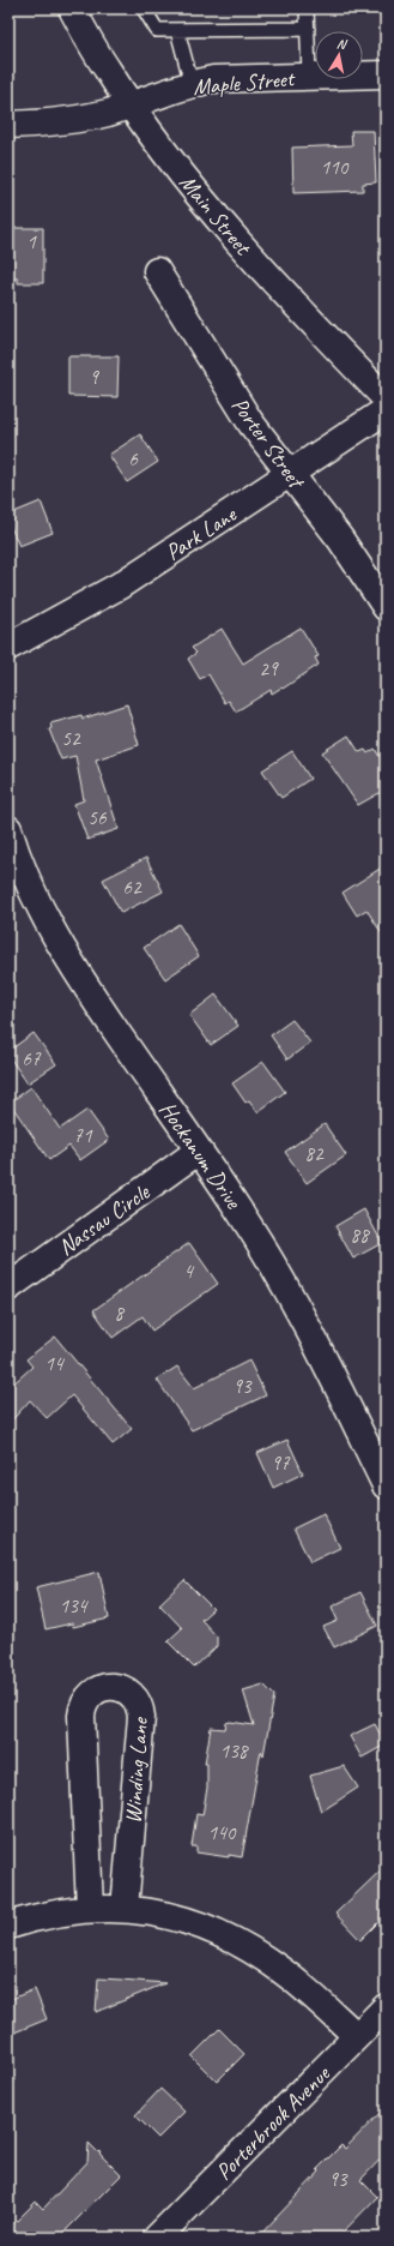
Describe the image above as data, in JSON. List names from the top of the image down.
{
  "streets": {
    "street": [
      "Maple Street",
      "Main Street",
      "Porter Street",
      "Park Lane",
      "Hockanum Drive",
      "Nassau Circle",
      "Winding Lane",
      "Porterbrook Avenue"
    ]
  },
  "crossings": [
    ["Maple Street", "Main Street"],
    ["Porter Street", "Park Lane"],
    ["Hockanum Drive", "Nassau Circle"]
  ],
  "house_numbers": [
    "110",
    "1",
    "9",
    "6",
    "29",
    "52",
    "56",
    "62",
    "67",
    "71",
    "82",
    "88",
    "4",
    "8",
    "14",
    "93",
    "97",
    "134",
    "138",
    "140",
    "93"
  ],
  "north": "top"
}
